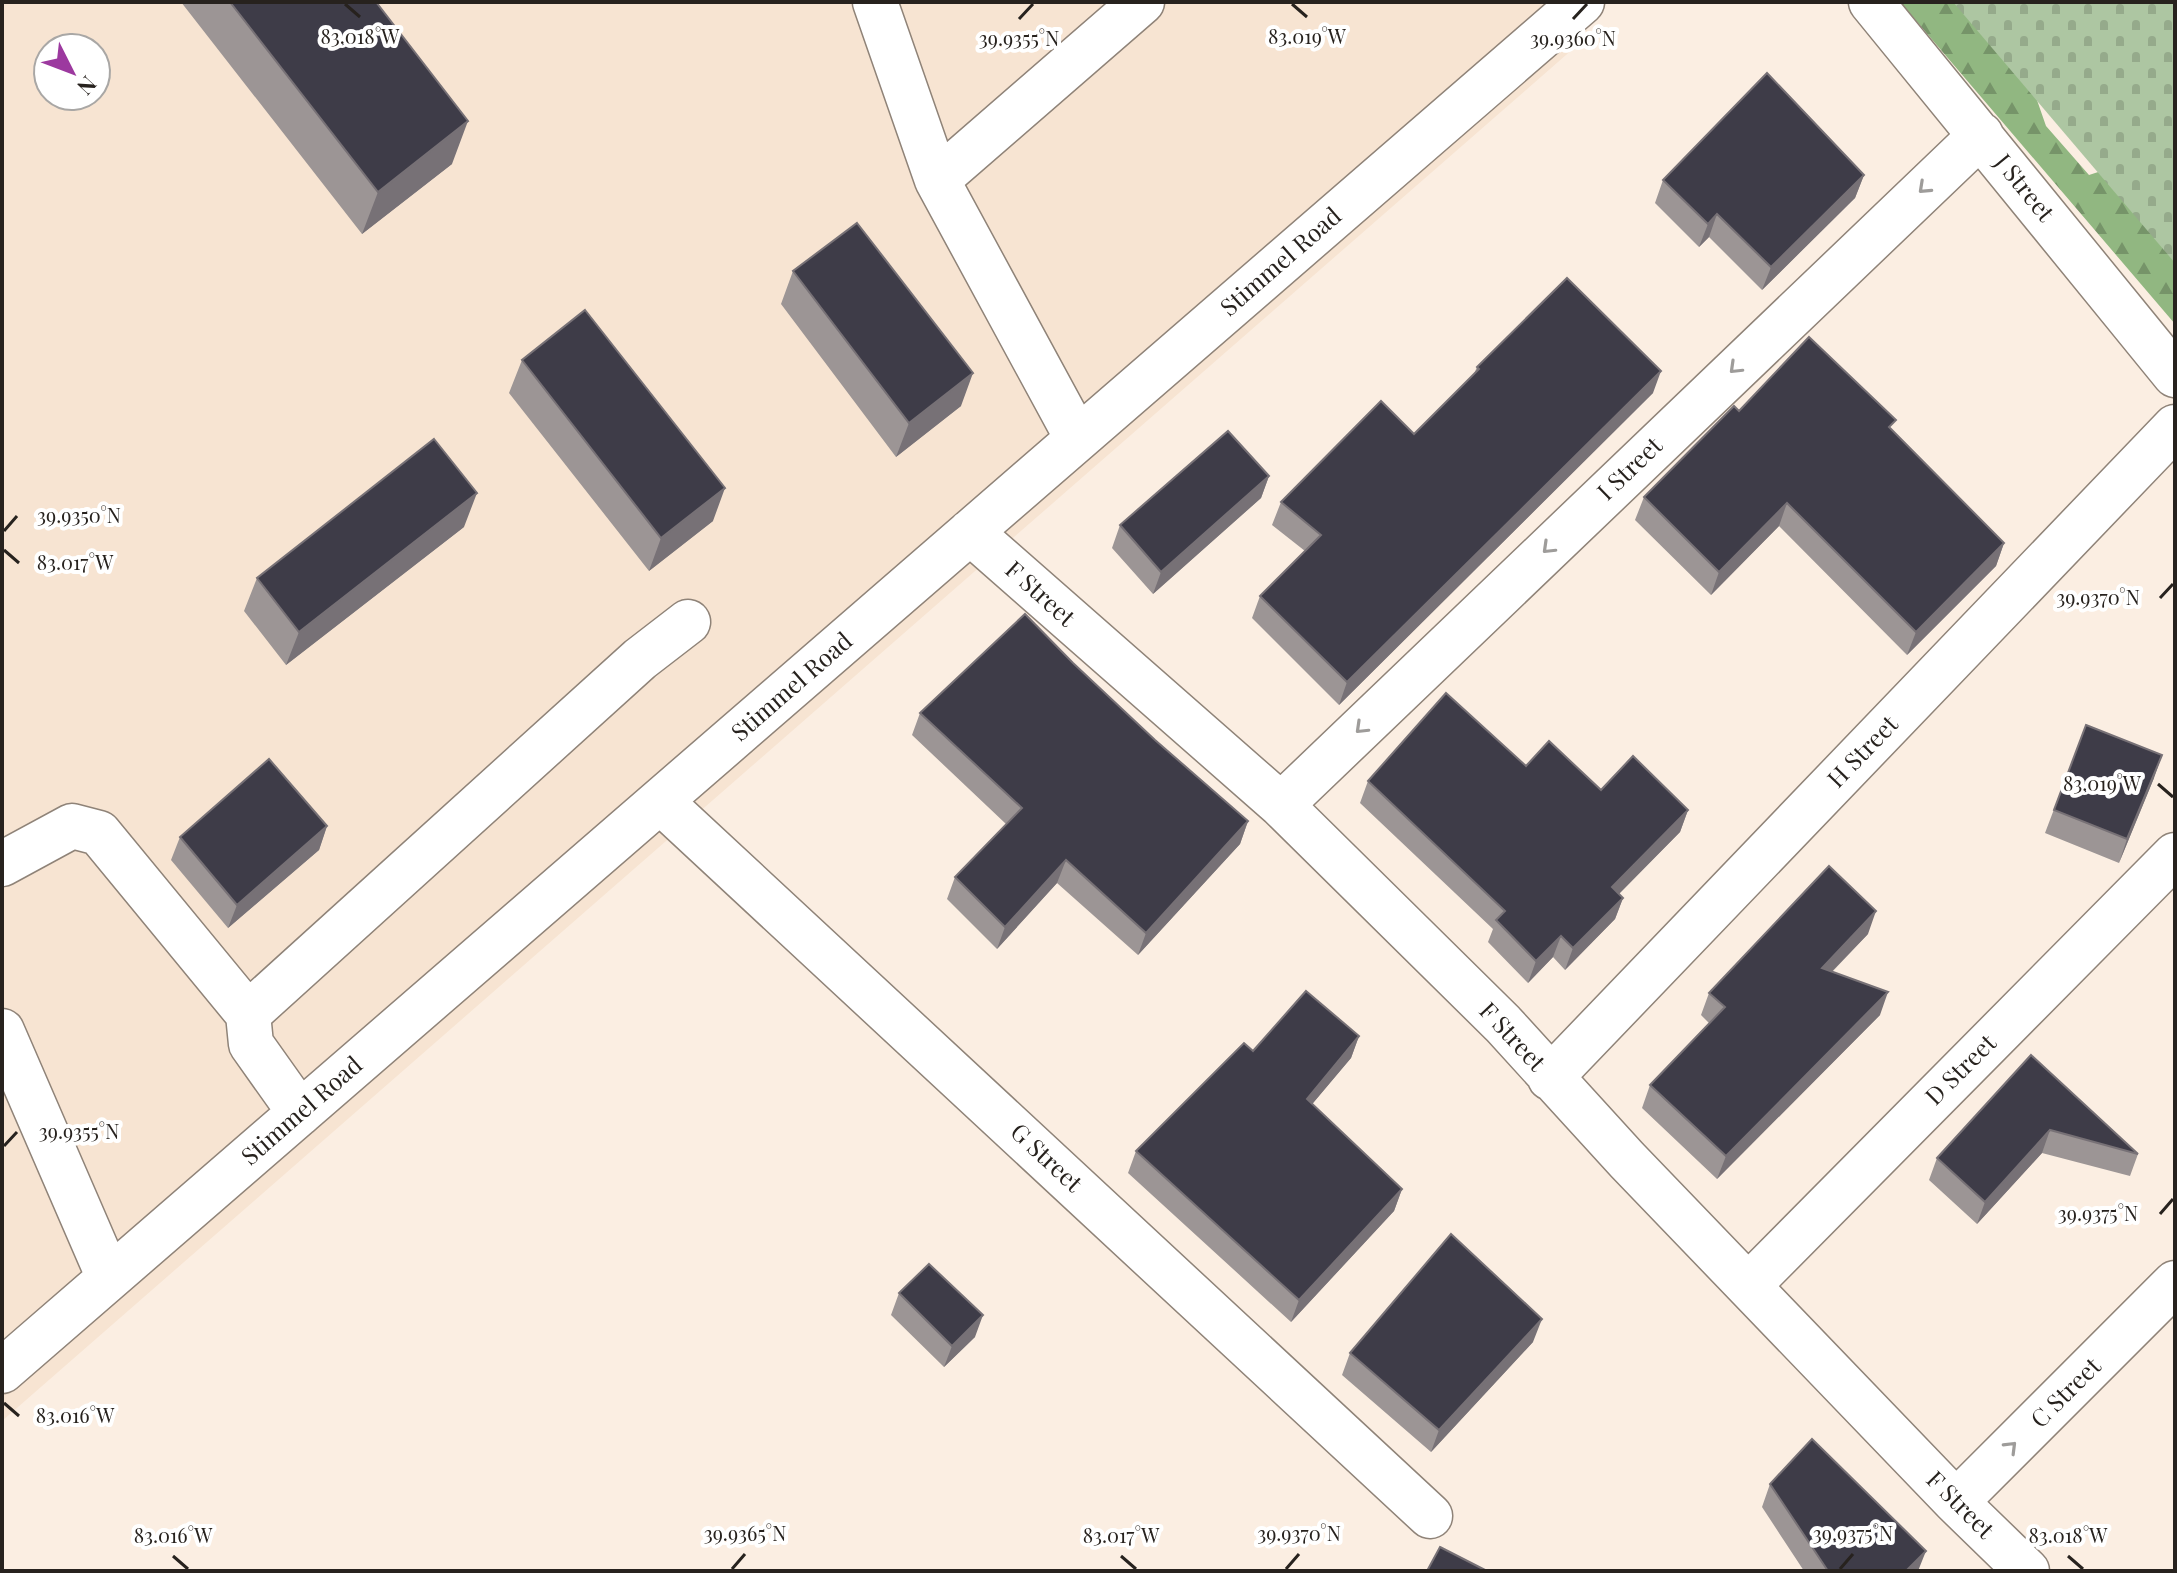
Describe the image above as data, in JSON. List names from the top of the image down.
{
  "streets": {
    "street": [
      "J Street",
      "Stimmel Road",
      "I Street",
      "F Street",
      "H Street",
      "D Street",
      "G Street",
      "C Street"
    ]
  },
  "crossings": [
    ["J Street", "I Street"],
    ["Stimmel Road", "F Street"],
    ["Stimmel Road", "G Street"],
    ["I Street", "F Street"],
    ["F Street", "H Street"],
    ["F Street", "D Street"],
    ["F Street", "C Street"]
  ],
  "one_way": ["I Street", "C Street"],
  "north": "bottom right",
  "coordinates": [
    "83.018°W",
    "83.019°W",
    "39.9355°N",
    "39.9360°N",
    "39.9350°N",
    "83.017°W",
    "39.9370°N",
    "39.9375°N",
    "83.016°W",
    "39.9365°N"
  ]
}
